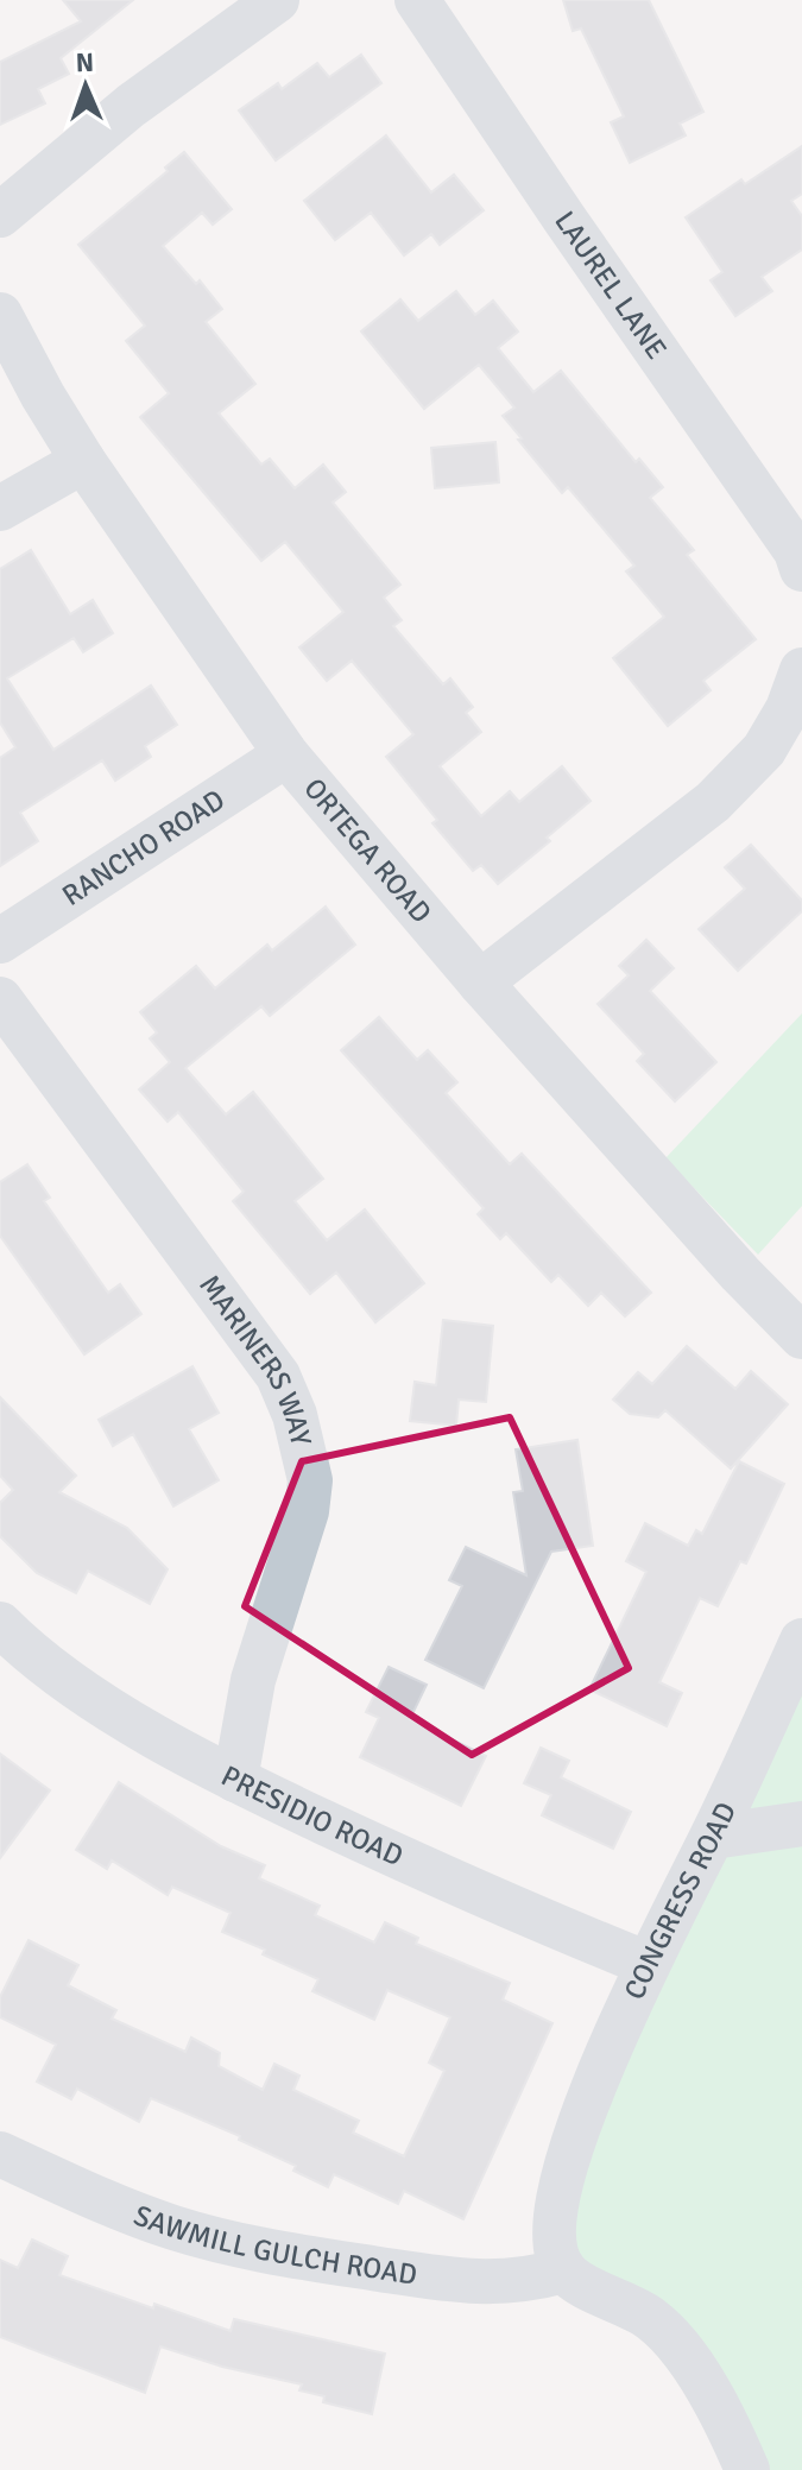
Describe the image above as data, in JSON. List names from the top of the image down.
{
  "streets": {
    "street": [
      "LAUREL LANE",
      "RANCHO ROAD",
      "ORTEGA ROAD",
      "MARINERS WAY",
      "PRESIDIO ROAD",
      "CONGRESS ROAD",
      "SAWMILL GULCH ROAD"
    ]
  },
  "crossings": [
    ["RANCHO ROAD", "ORTEGA ROAD"],
    ["MARINERS WAY", "PRESIDIO ROAD"],
    ["PRESIDIO ROAD", "CONGRESS ROAD"],
    ["CONGRESS ROAD", "SAWMILL GULCH ROAD"]
  ],
  "north": "top"
}
